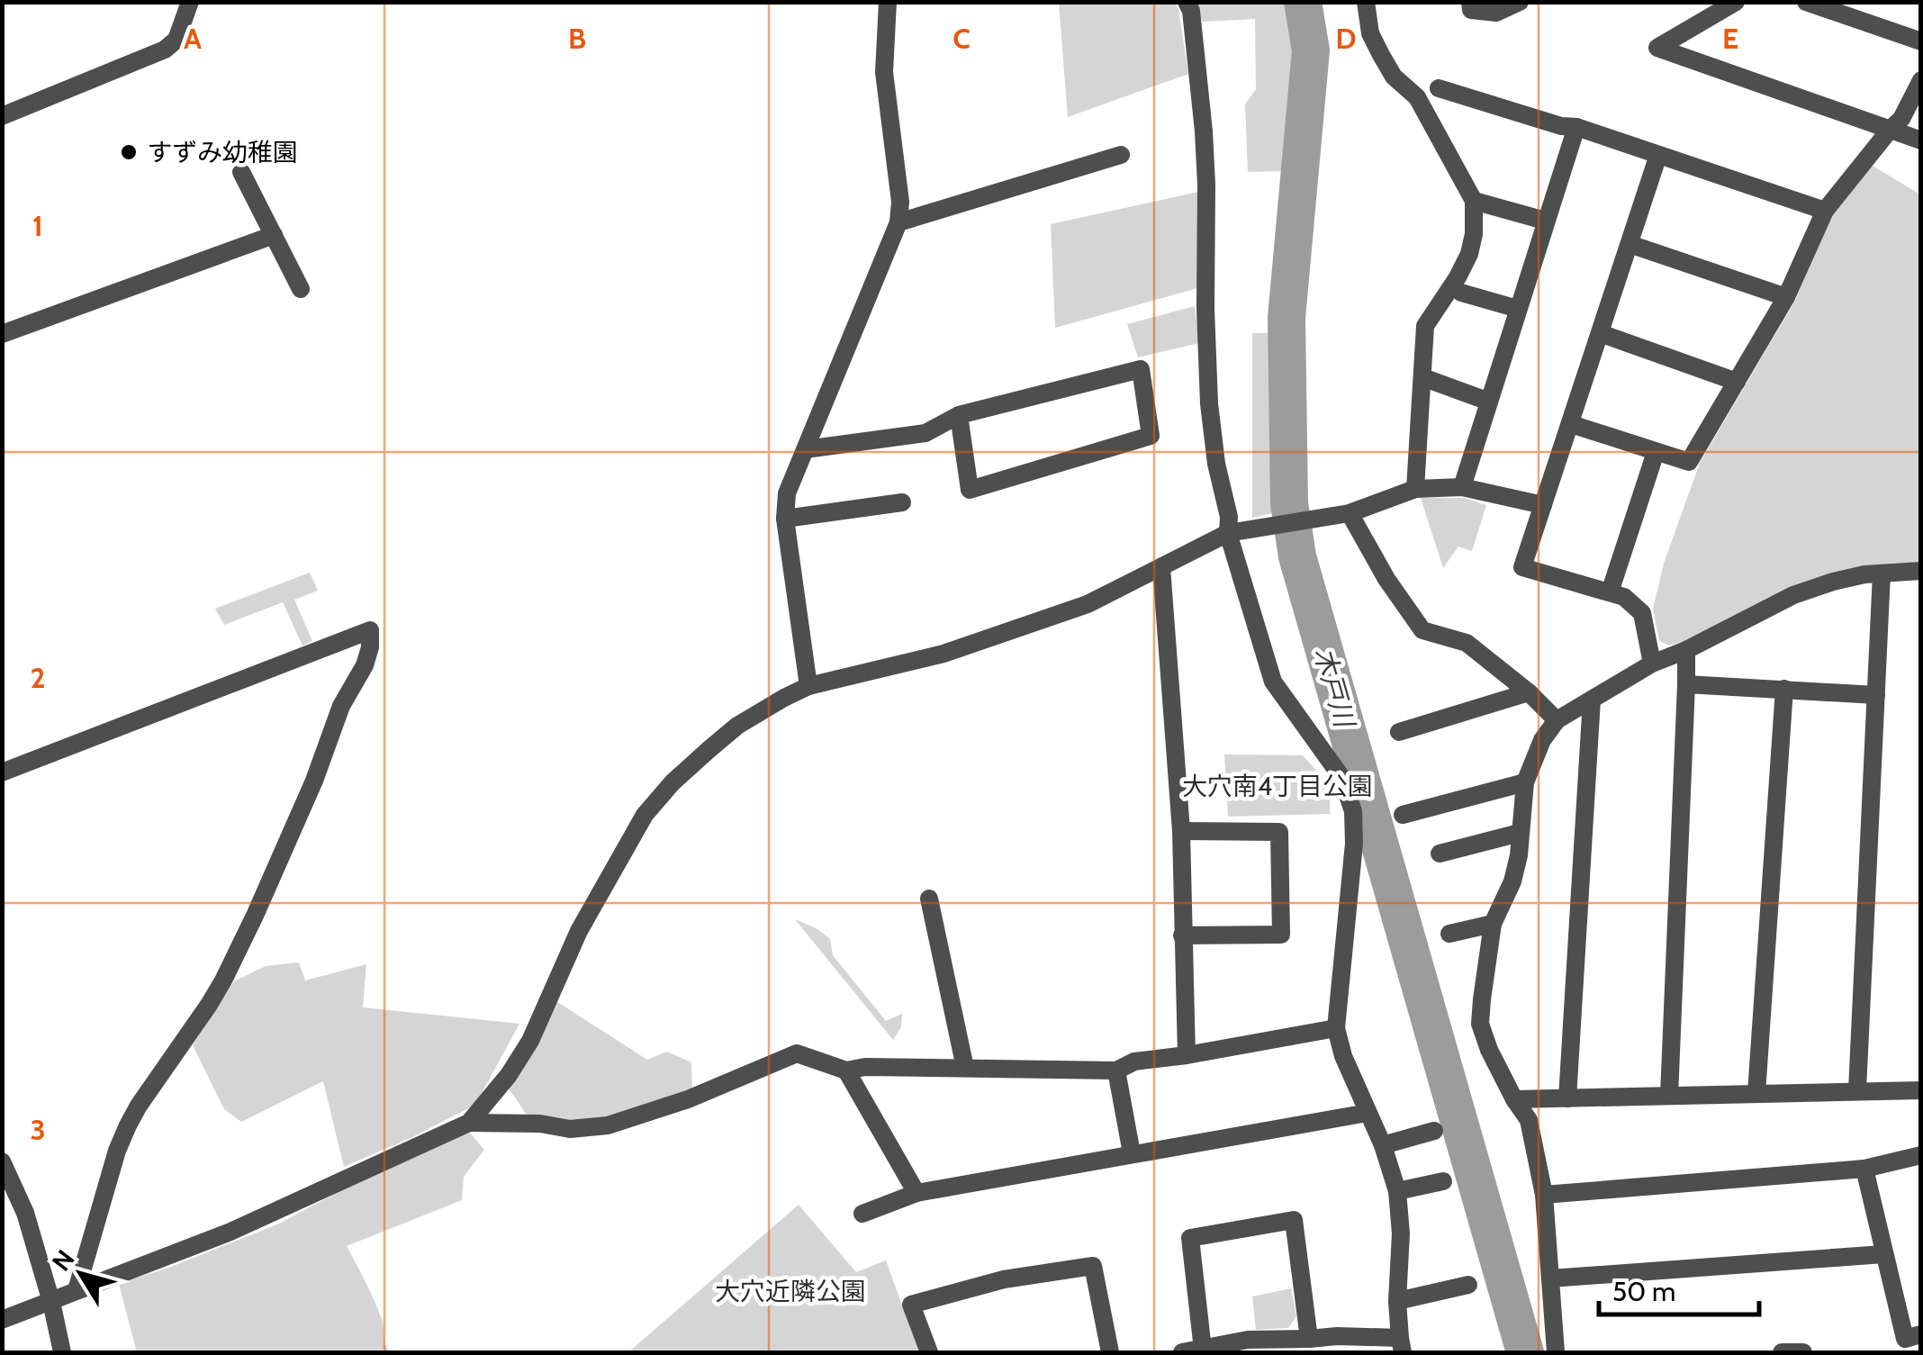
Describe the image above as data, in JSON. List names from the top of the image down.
{
  "water": ["木戸川"],
  "parks": ["大穴南4丁目公園", "大穴近隣公園"],
  "places": ["すずみ幼稚園"],
  "scale_bar": "50 m",
  "north": "top left",
  "grid": {
    "columns": [
      "A",
      "B",
      "C",
      "D",
      "E"
    ],
    "rows": ["1", "2", "3"]
  }
}
